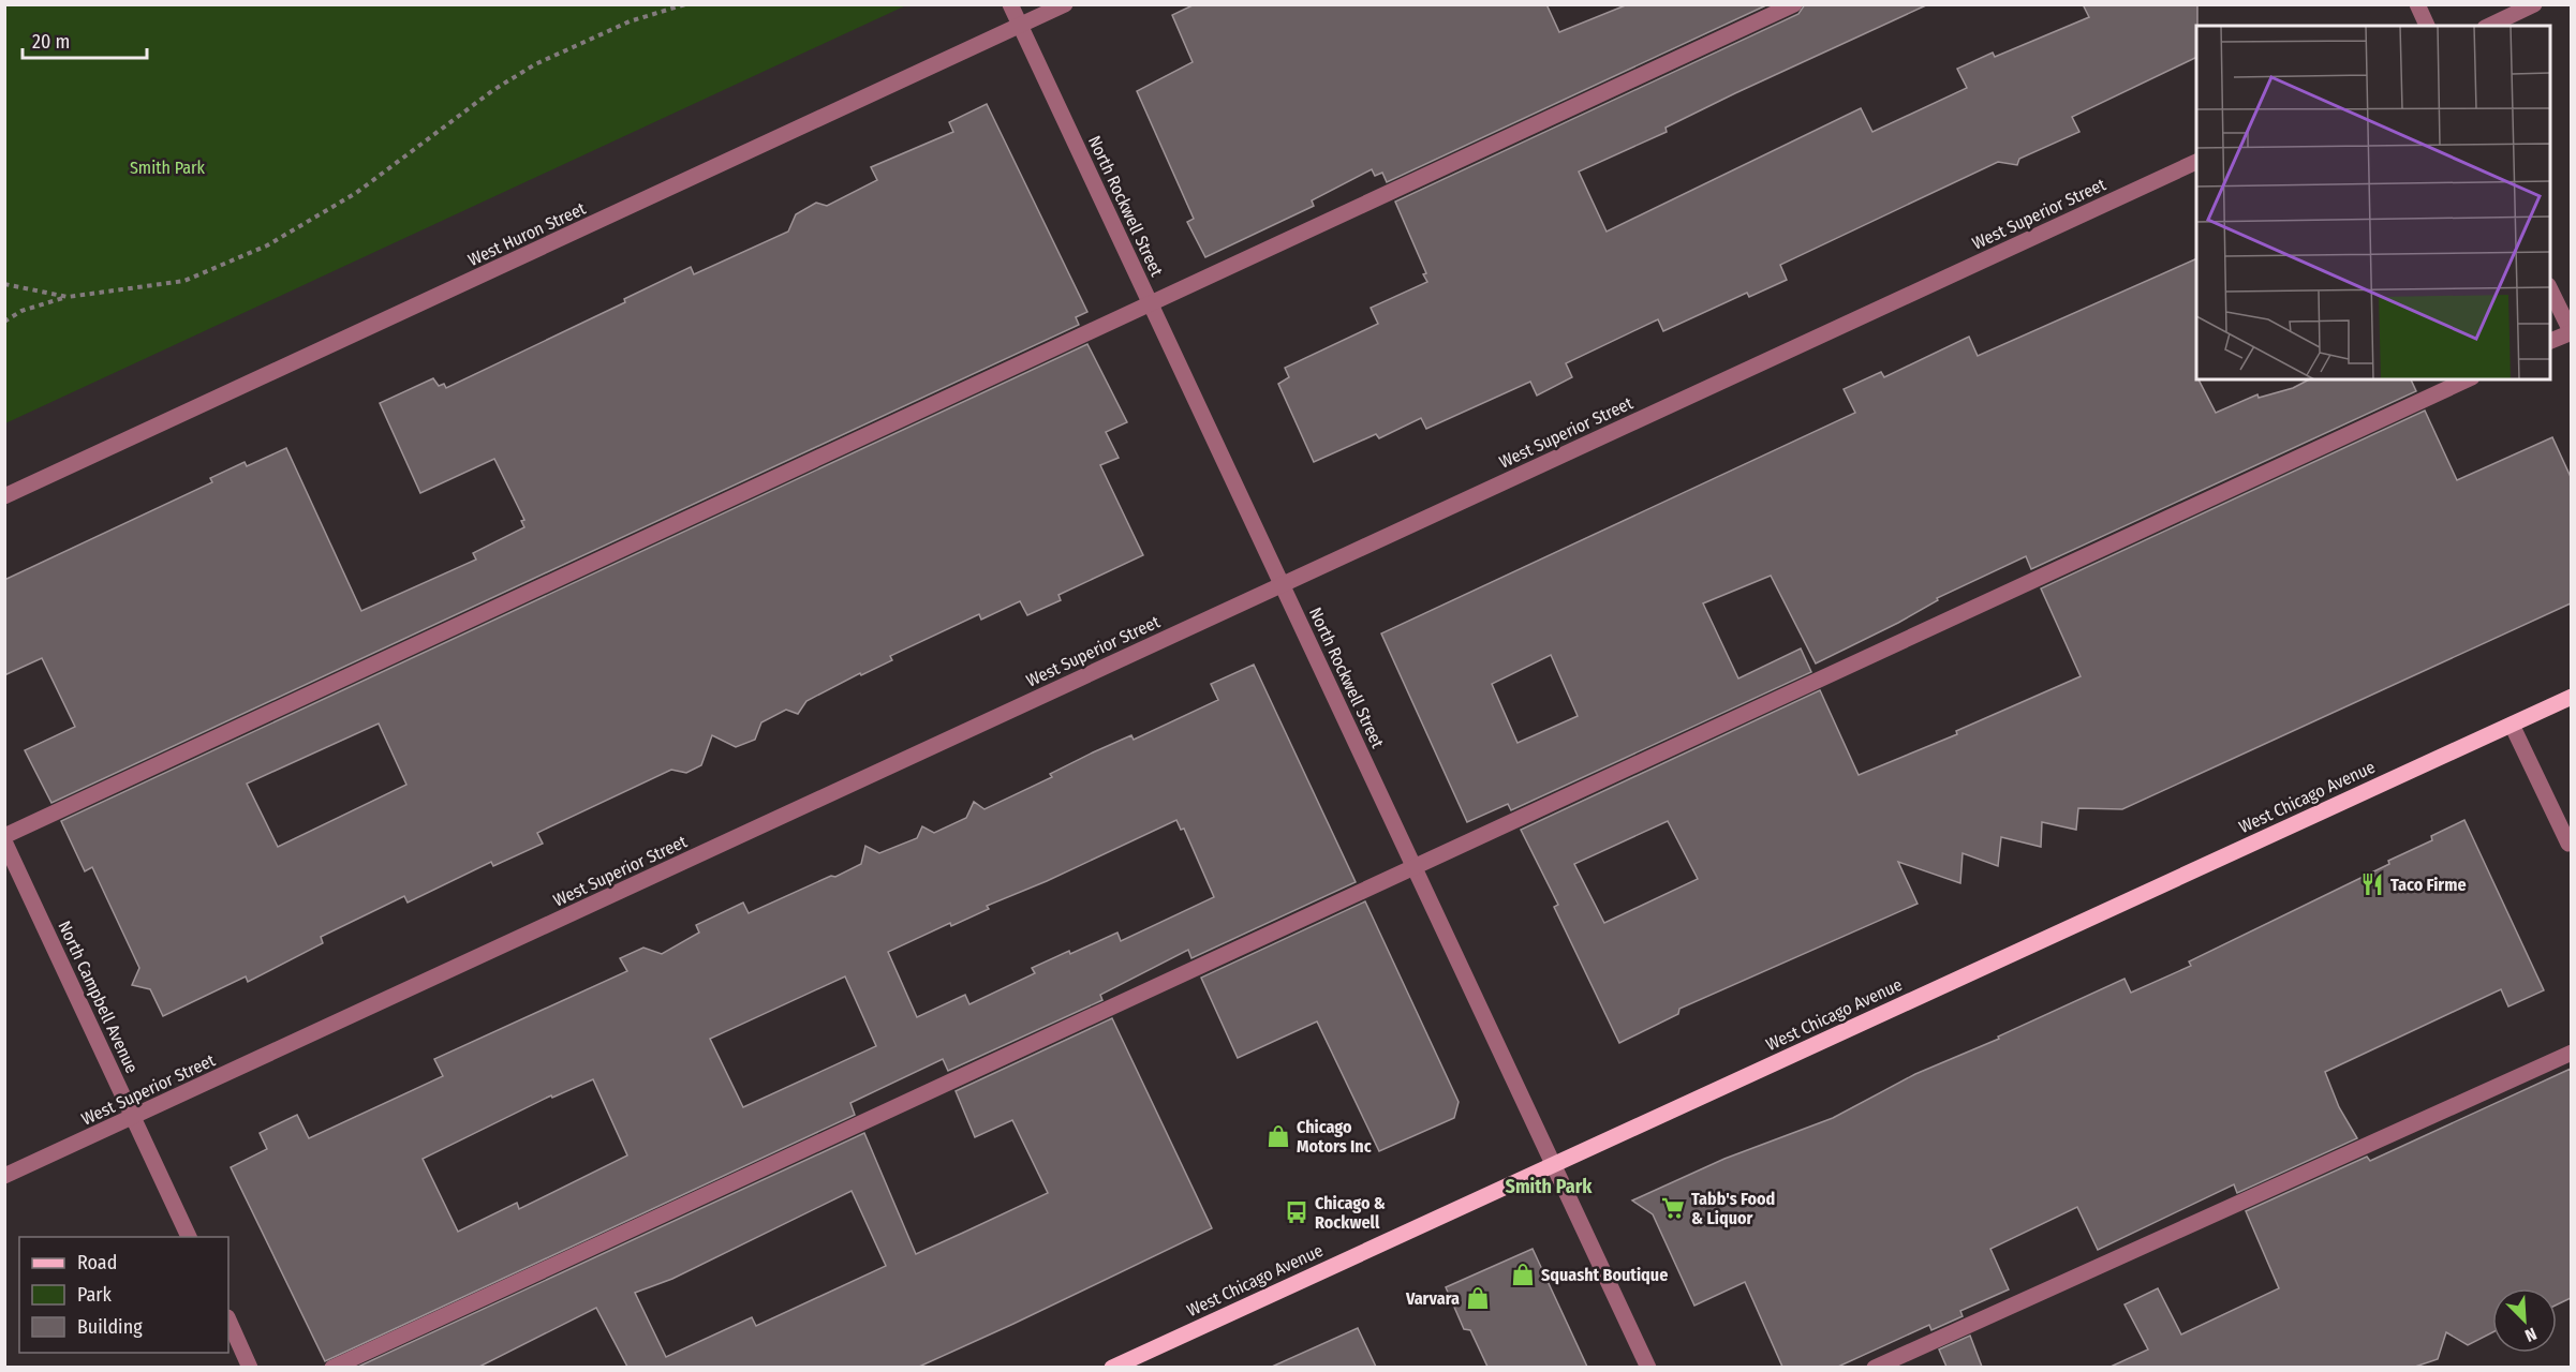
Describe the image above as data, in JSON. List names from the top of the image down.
{
  "streets": {
    "main road": ["West Chicago Avenue"],
    "street": [
      "North Rockwell Street",
      "West Superior Street",
      "West Huron Street",
      "North Campbell Avenue"
    ]
  },
  "crossings": [
    ["North Rockwell Street", "West Superior Street"],
    ["North Rockwell Street", "West Huron Street"],
    ["North Rockwell Street", "West Chicago Avenue"],
    ["West Superior Street", "North Campbell Avenue"]
  ],
  "districts": ["Smith Park"],
  "parks": ["Smith Park"],
  "places": {
    "restaurant": ["Taco Firme"],
    "shop": ["Chicago Motors Inc", "Squasht Boutique", "Varvara"],
    "supermarket": ["Tabb's Food & Liquor"],
    "bus stop": ["Chicago & Rockwell"]
  },
  "legend": ["Road", "Park", "Building"],
  "scale_bar": "20 m",
  "north": "bottom right"
}
